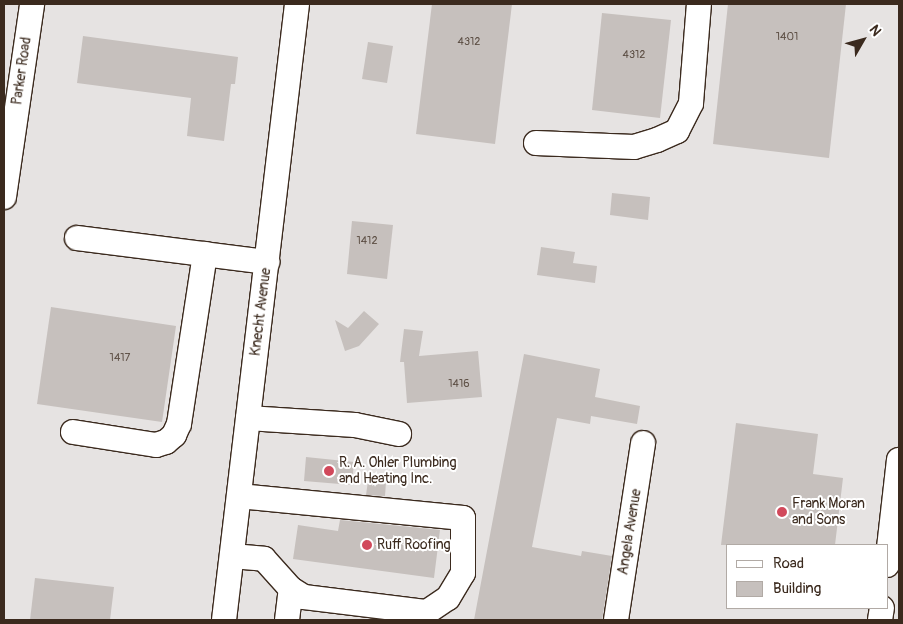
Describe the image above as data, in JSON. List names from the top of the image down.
{
  "streets": {
    "street": ["Parker Road", "Knecht Avenue", "Angela Avenue"]
  },
  "places": ["R. A. Ohler Plumbing and Heating Inc.", "Frank Moran and Sons", "Ruff Roofing"],
  "house_numbers": [
    "1401",
    "4312",
    "4312",
    "1412",
    "1417",
    "1416"
  ],
  "legend": ["Road", "Building"],
  "north": "top right"
}
